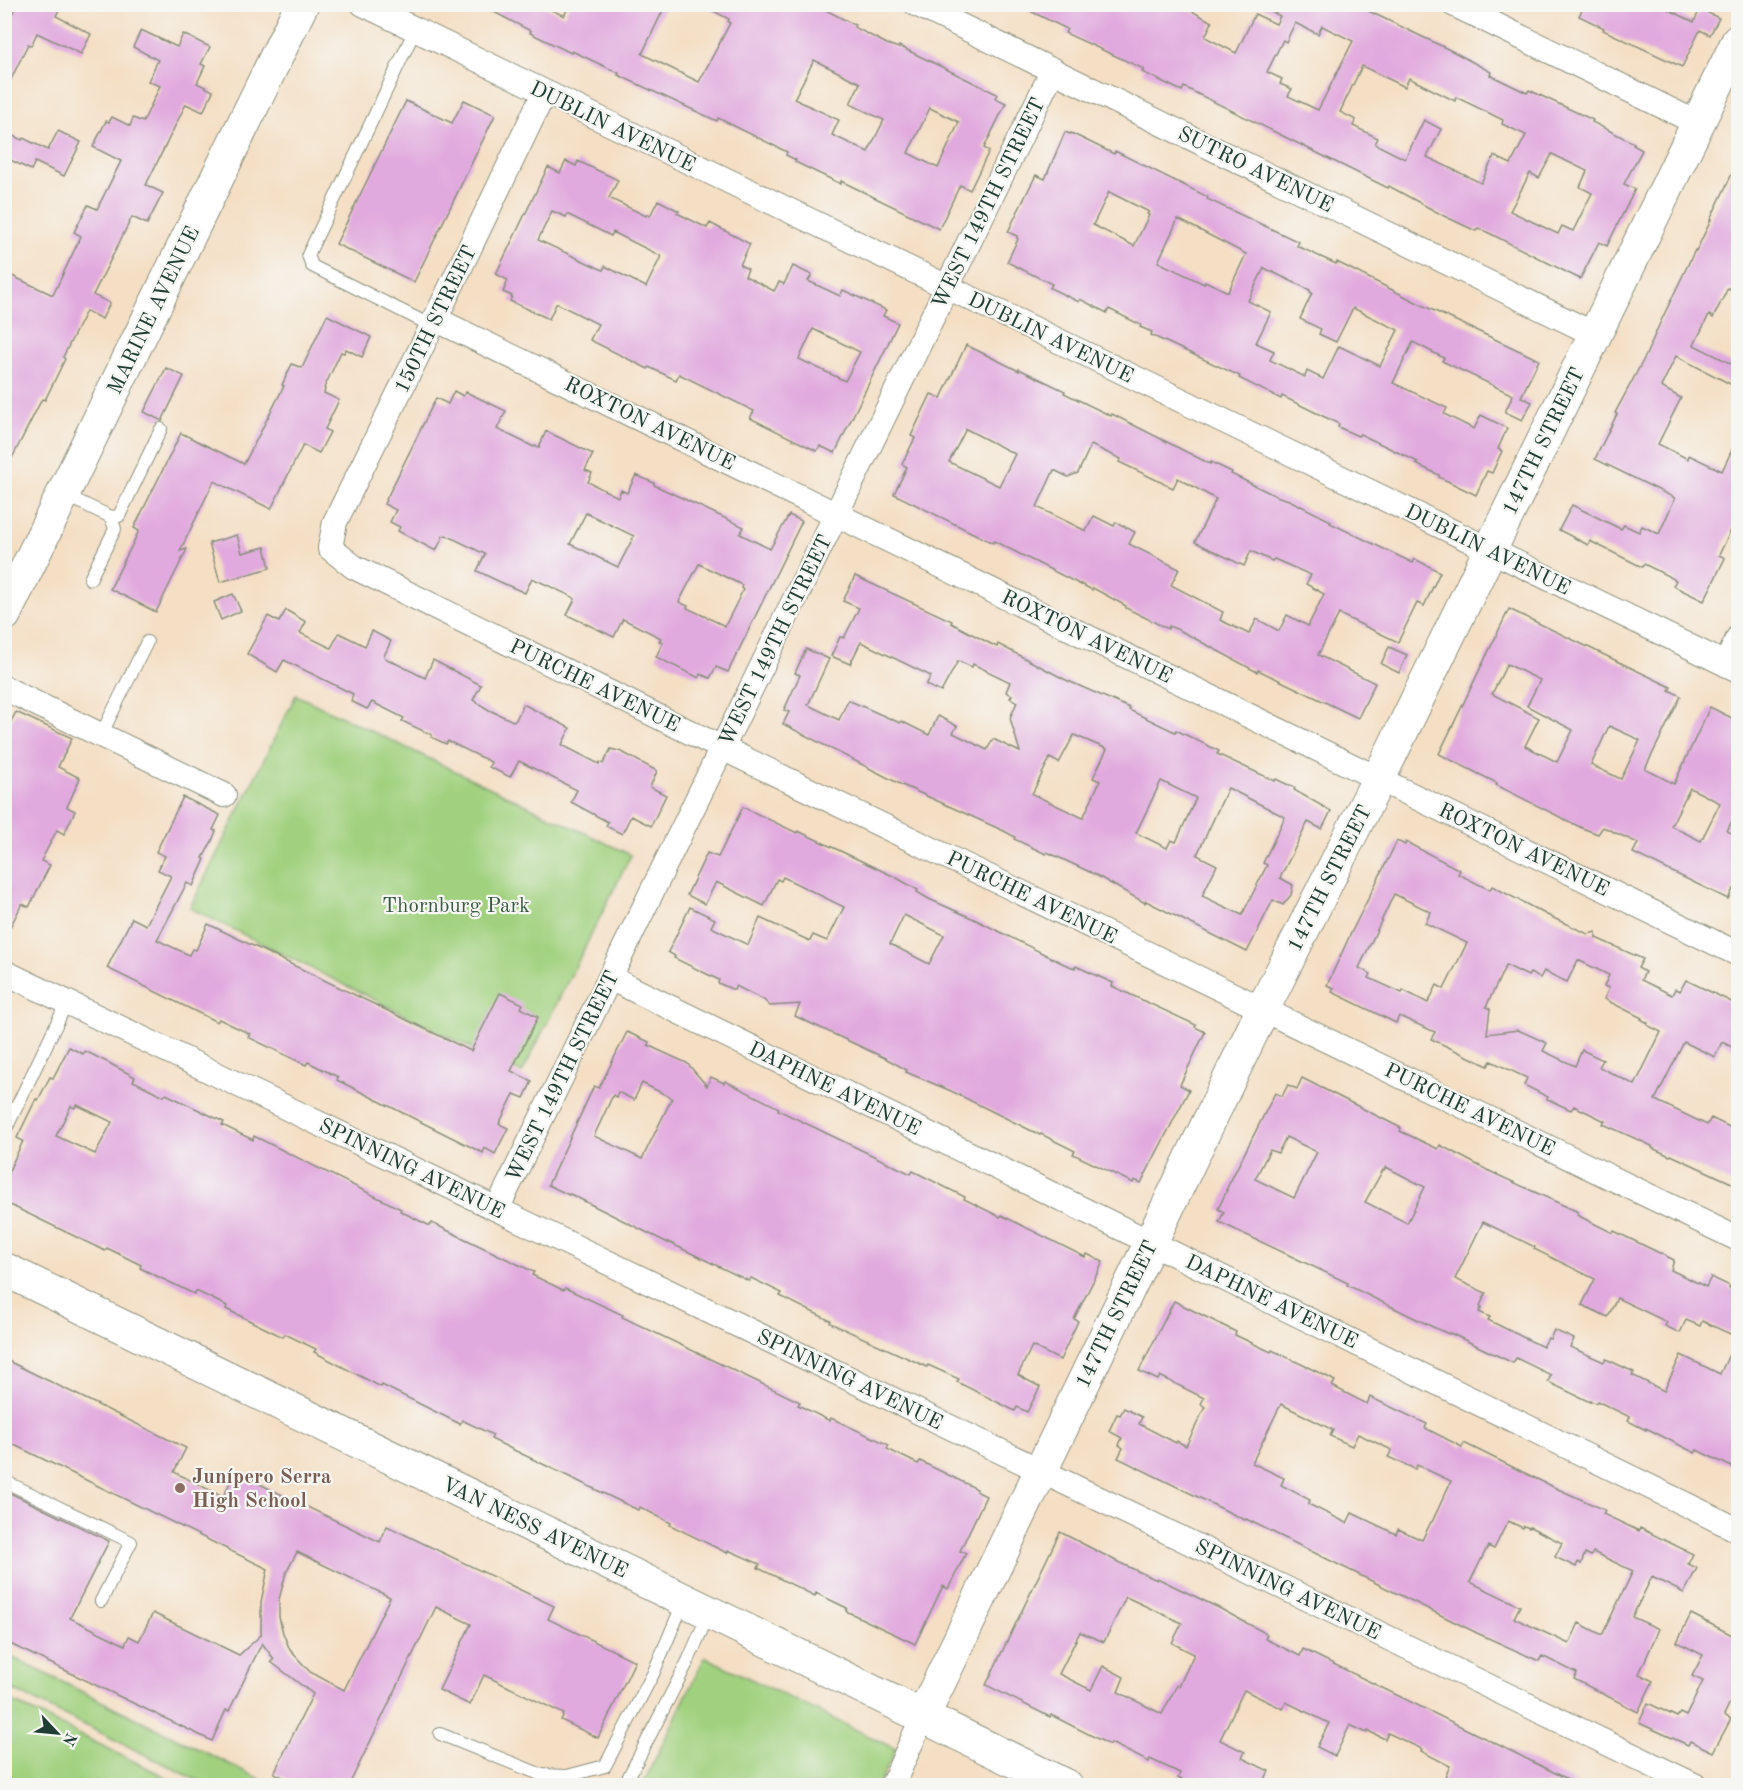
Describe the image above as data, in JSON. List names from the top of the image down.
{
  "streets": {
    "street": [
      "DUBLIN AVENUE",
      "SUTRO AVENUE",
      "WEST 149TH STREET",
      "MARINE AVENUE",
      "150TH STREET",
      "ROXTON AVENUE",
      "147TH STREET",
      "PURCHE AVENUE",
      "DAPHNE AVENUE",
      "SPINNING AVENUE",
      "VAN NESS AVENUE"
    ]
  },
  "crossings": [
    ["DUBLIN AVENUE", "WEST 149TH STREET"],
    ["DUBLIN AVENUE", "150TH STREET"],
    ["DUBLIN AVENUE", "147TH STREET"],
    ["SUTRO AVENUE", "WEST 149TH STREET"],
    ["SUTRO AVENUE", "147TH STREET"],
    ["WEST 149TH STREET", "ROXTON AVENUE"],
    ["WEST 149TH STREET", "PURCHE AVENUE"],
    ["WEST 149TH STREET", "DAPHNE AVENUE"],
    ["WEST 149TH STREET", "SPINNING AVENUE"],
    ["150TH STREET", "ROXTON AVENUE"],
    ["150TH STREET", "PURCHE AVENUE"],
    ["ROXTON AVENUE", "147TH STREET"],
    ["147TH STREET", "PURCHE AVENUE"],
    ["147TH STREET", "DAPHNE AVENUE"],
    ["147TH STREET", "SPINNING AVENUE"],
    ["147TH STREET", "VAN NESS AVENUE"]
  ],
  "parks": ["Thornburg Park"],
  "places": ["Junípero Serra High School"],
  "north": "bottom right"
}
